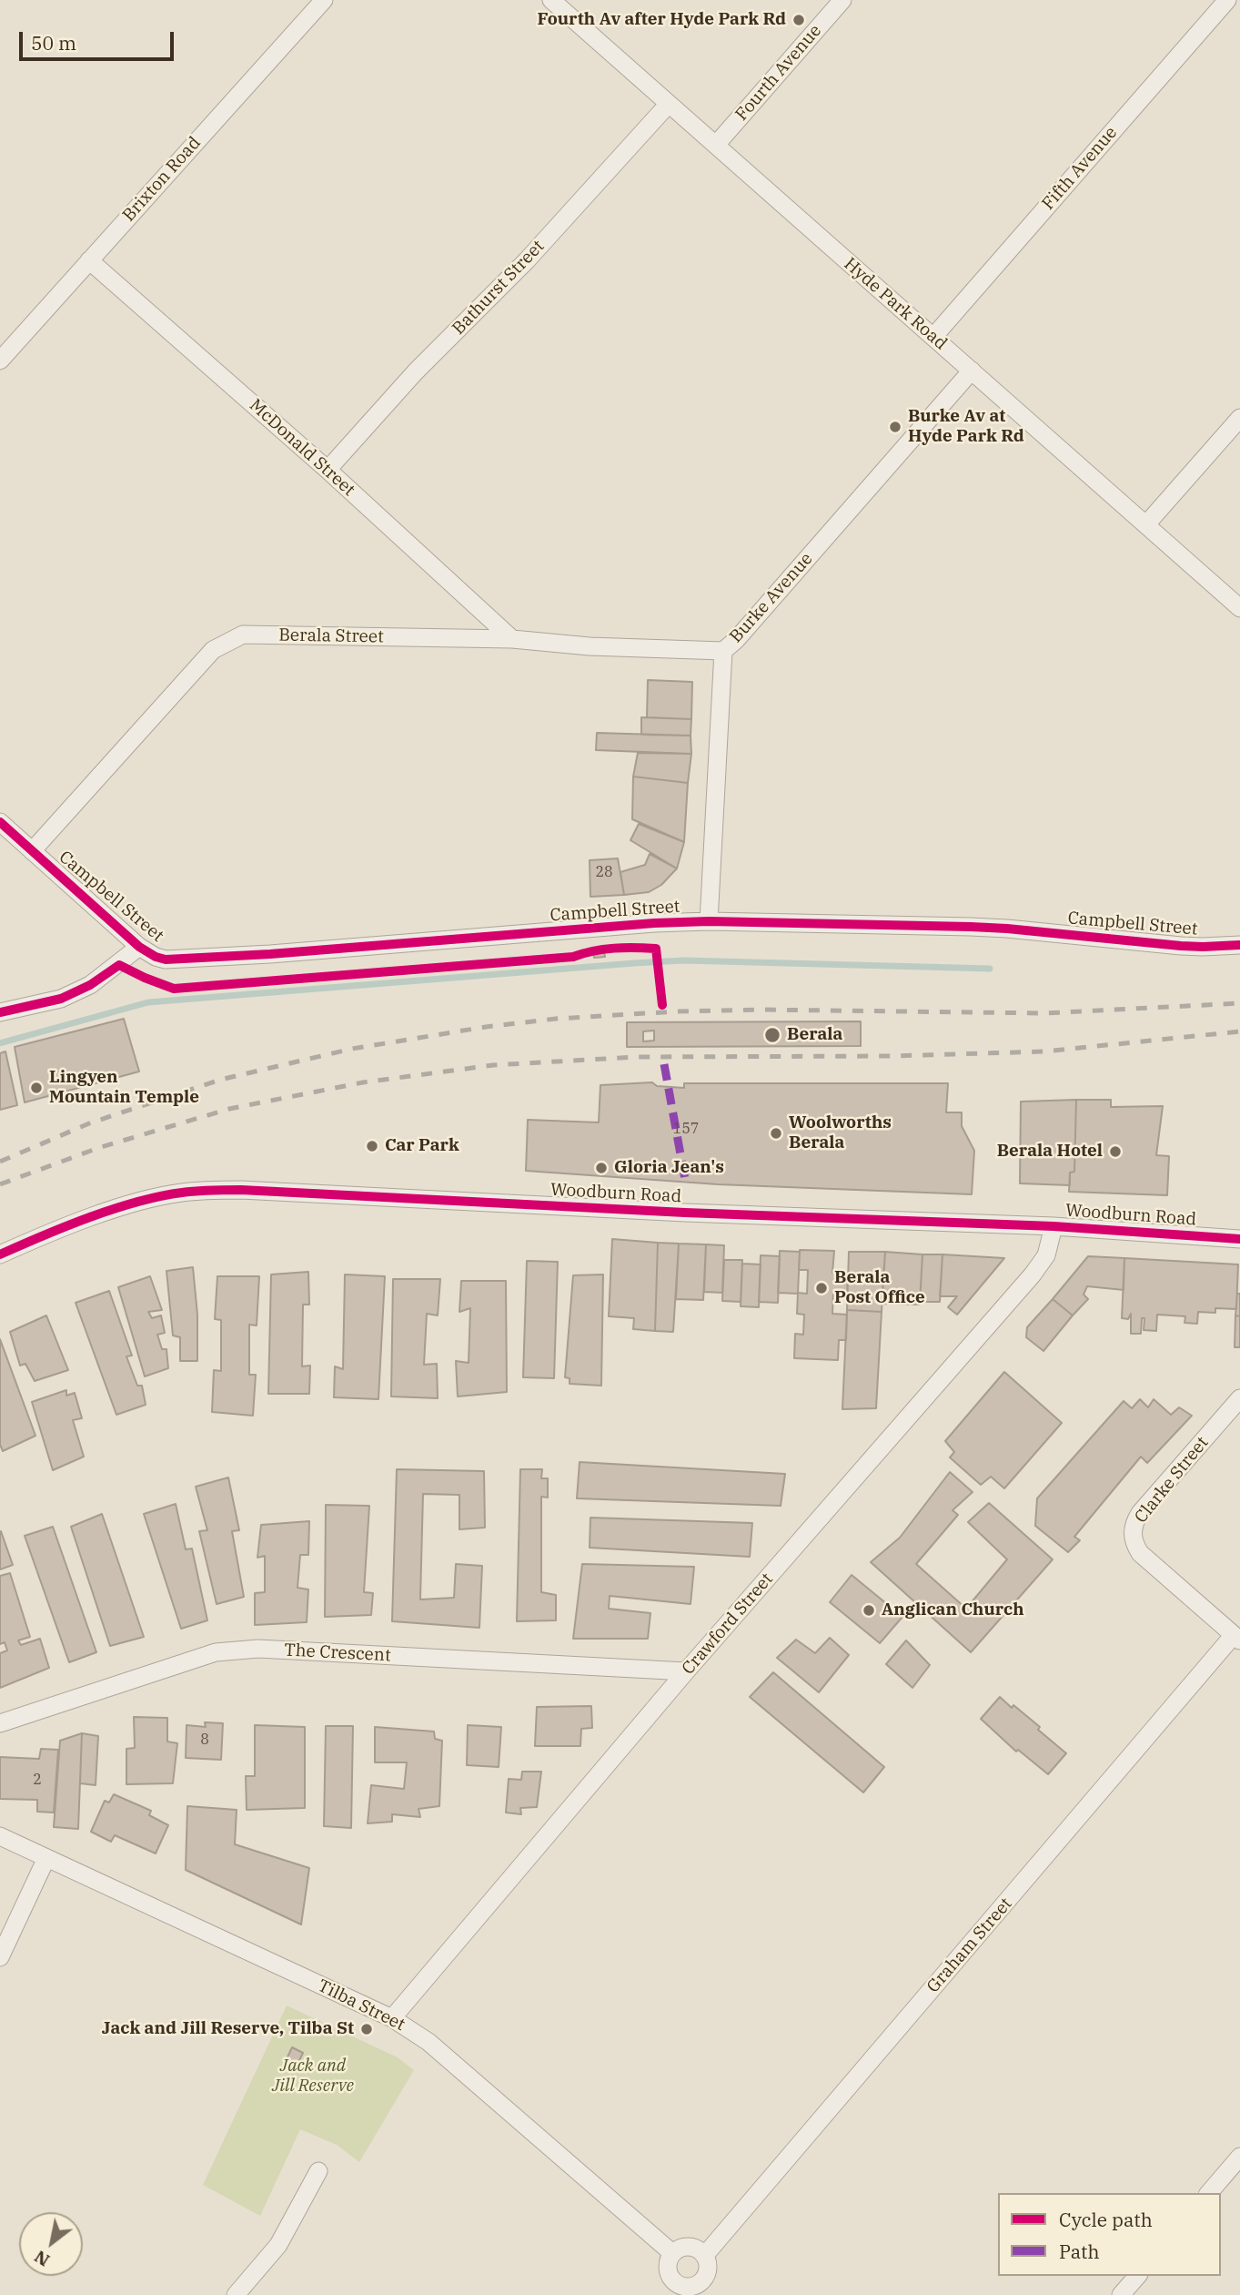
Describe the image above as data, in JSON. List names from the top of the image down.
{
  "streets": {
    "street": [
      "Fourth Avenue",
      "Fifth Avenue",
      "Brixton Road",
      "Bathurst Street",
      "Hyde Park Road",
      "McDonald Street",
      "Burke Avenue",
      "Berala Street",
      "Campbell Street",
      "Woodburn Road",
      "Clarke Street",
      "Crawford Street",
      "The Crescent",
      "Graham Street",
      "Tilba Street"
    ]
  },
  "crossings": [
    ["Fourth Avenue", "Hyde Park Road"],
    ["Fifth Avenue", "Hyde Park Road"],
    ["Brixton Road", "McDonald Street"],
    ["Bathurst Street", "Hyde Park Road"],
    ["Bathurst Street", "McDonald Street"],
    ["Hyde Park Road", "Burke Avenue"],
    ["McDonald Street", "Berala Street"],
    ["Burke Avenue", "Berala Street"],
    ["Burke Avenue", "Campbell Street"],
    ["Berala Street", "Campbell Street"],
    ["Woodburn Road", "Crawford Street"],
    ["Clarke Street", "Graham Street"],
    ["Crawford Street", "The Crescent"],
    ["Crawford Street", "Tilba Street"],
    ["Graham Street", "Tilba Street"]
  ],
  "parks": ["Jack and Jill Reserve"],
  "places": [
    "Fourth Av after Hyde Park Rd",
    "Burke Av at Hyde Park Rd",
    "Berala",
    "Lingyen Mountain Temple",
    "Woolworths Berala",
    "Car Park",
    "Berala Hotel",
    "Gloria Jean's",
    "Berala Post Office",
    "Anglican Church",
    "Jack and Jill Reserve, Tilba St"
  ],
  "house_numbers": [
    "28",
    "157",
    "8",
    "2"
  ],
  "legend": ["Cycle path", "Path"],
  "scale_bar": "50 m",
  "north": "bottom left"
}
